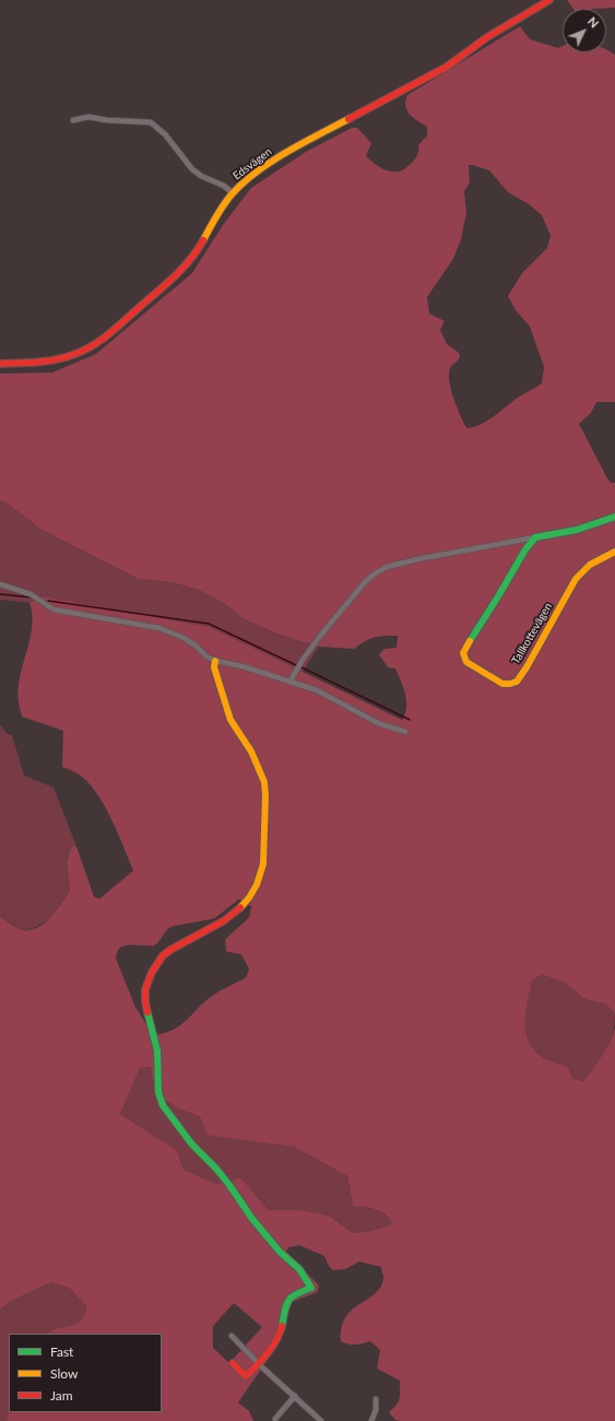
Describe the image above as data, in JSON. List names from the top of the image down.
{
  "streets": {
    "street": ["Edsvägen", "Tallkottevägen"]
  },
  "legend": ["Fast", "Slow", "Jam"],
  "north": "top right"
}
